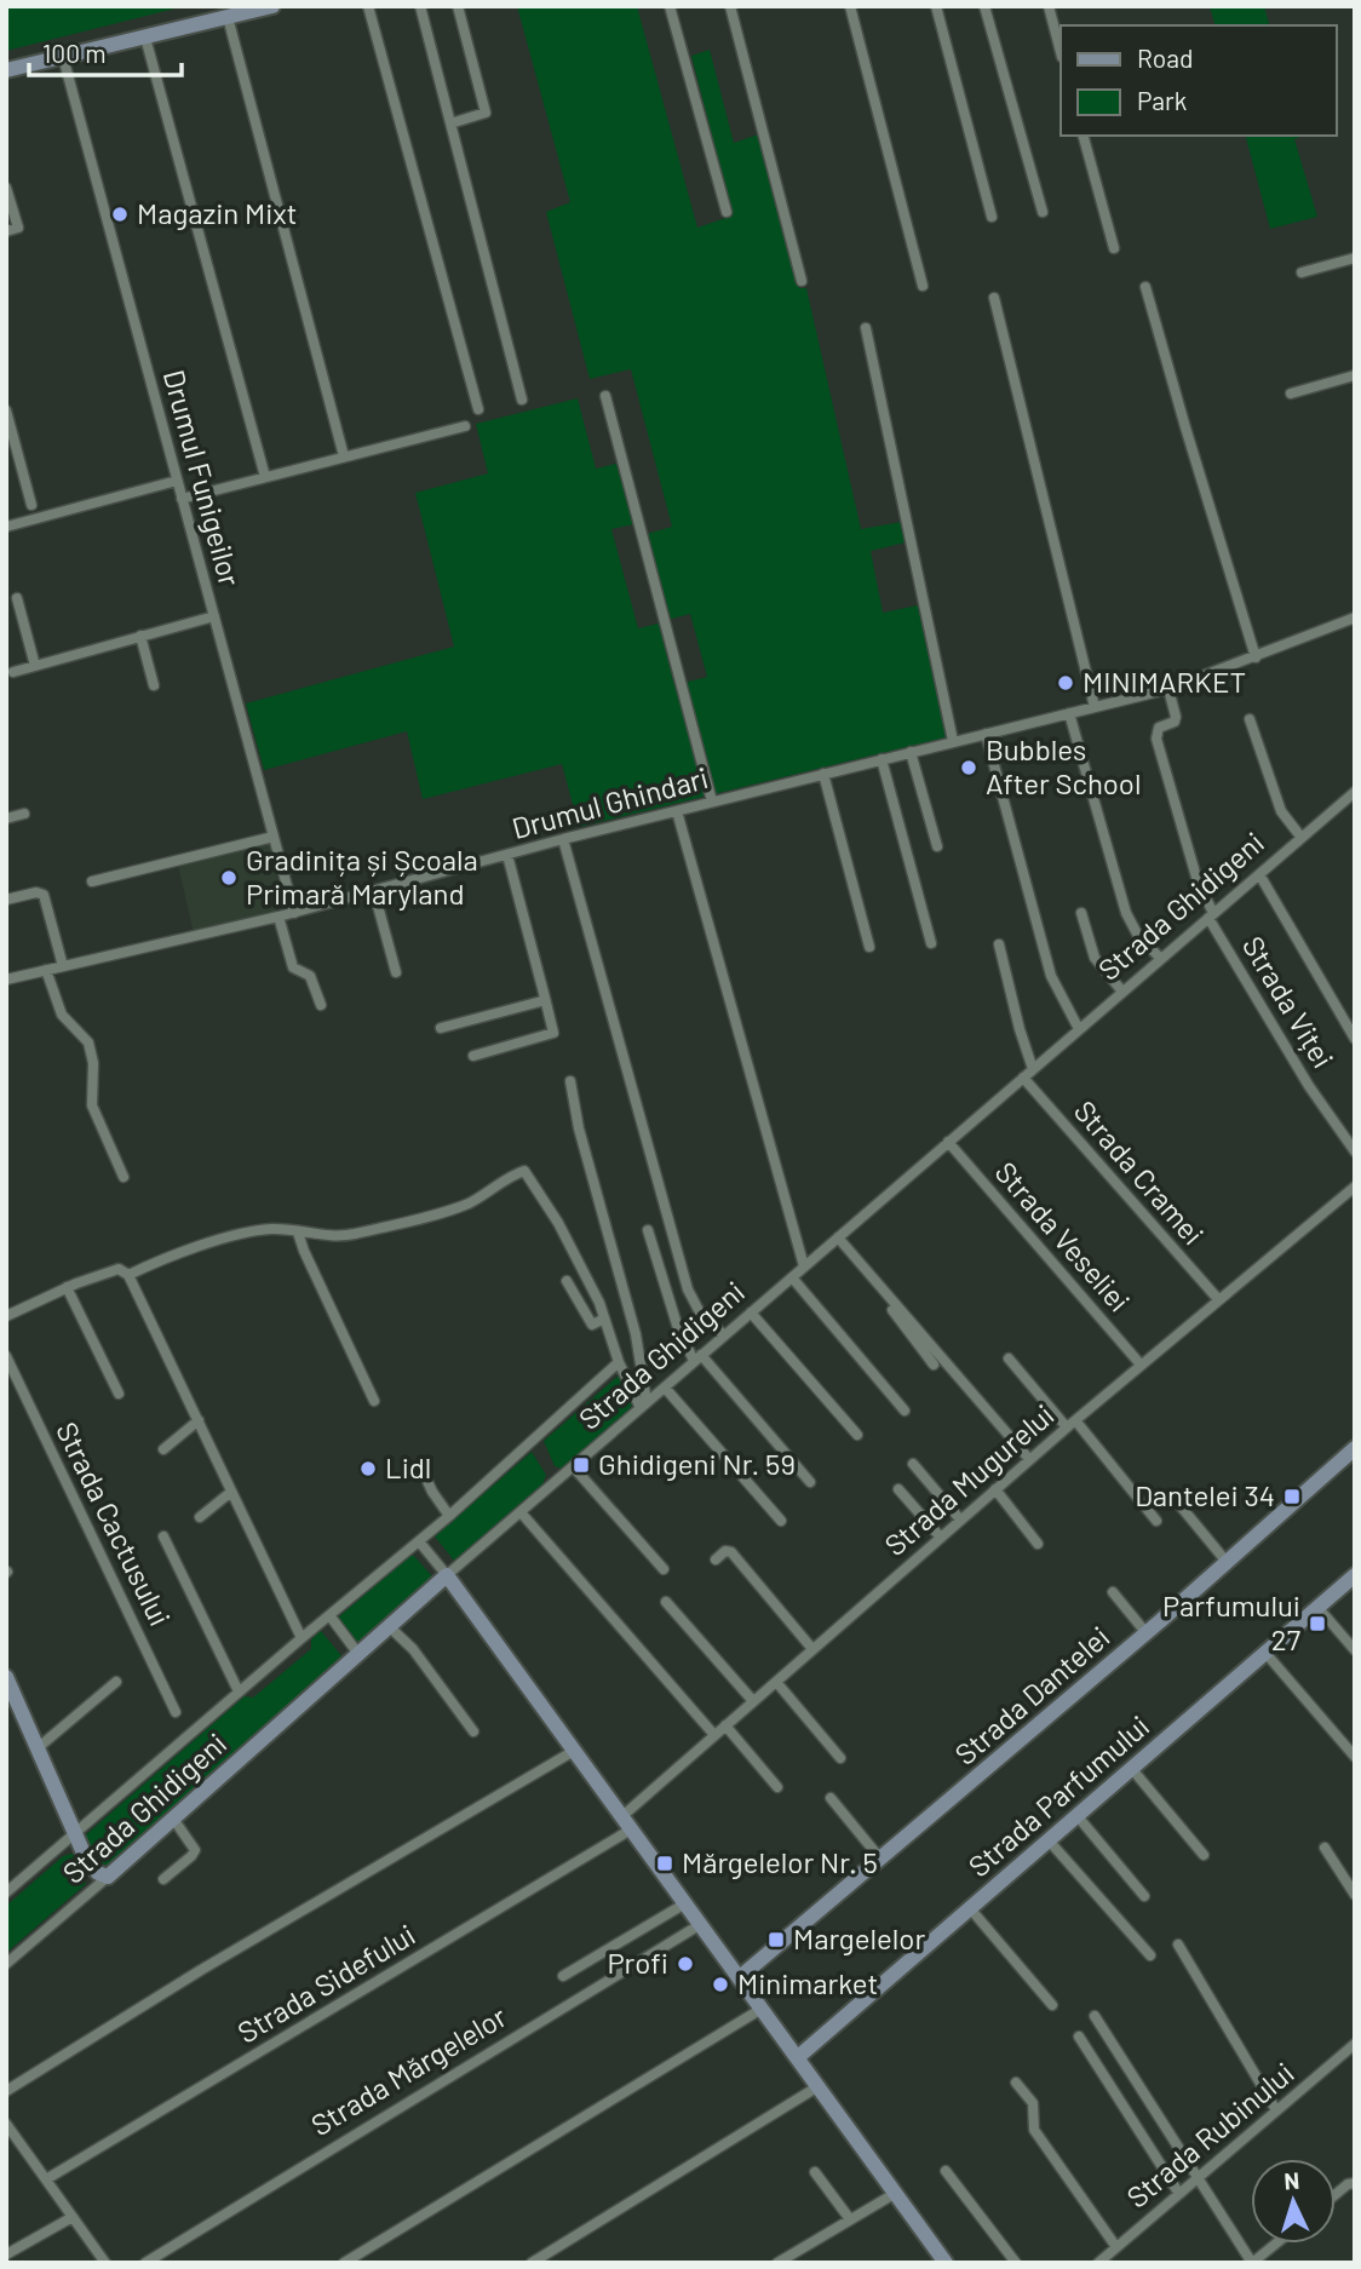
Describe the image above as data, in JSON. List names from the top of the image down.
{
  "streets": {
    "street": [
      "Drumul Funigeilor",
      "Drumul Ghindari",
      "Strada Ghidigeni",
      "Strada Viței",
      "Strada Cramei",
      "Strada Veseliei",
      "Strada Mugurelui",
      "Strada Cactusului",
      "Strada Dantelei",
      "Strada Parfumului",
      "Strada Sidefului",
      "Strada Mărgelelor",
      "Strada Rubinului"
    ]
  },
  "crossings": [
    ["Drumul Funigeilor", "Drumul Ghindari"],
    ["Strada Ghidigeni", "Strada Viței"],
    ["Strada Ghidigeni", "Strada Cramei"],
    ["Strada Ghidigeni", "Strada Veseliei"],
    ["Strada Cramei", "Strada Mugurelui"],
    ["Strada Veseliei", "Strada Mugurelui"]
  ],
  "places": {
    "other": [
      "Magazin Mixt",
      "MINIMARKET",
      "Bubbles After School",
      "Gradinița și Școala Primară Maryland",
      "Lidl",
      "Profi",
      "Minimarket"
    ],
    "transit": [
      "Ghidigeni Nr. 59",
      "Dantelei 34",
      "Parfumului 27",
      "Mărgelelor Nr. 5",
      "Margelelor"
    ]
  },
  "legend": ["Road", "Park"],
  "scale_bar": "100 m",
  "north": "top"
}
